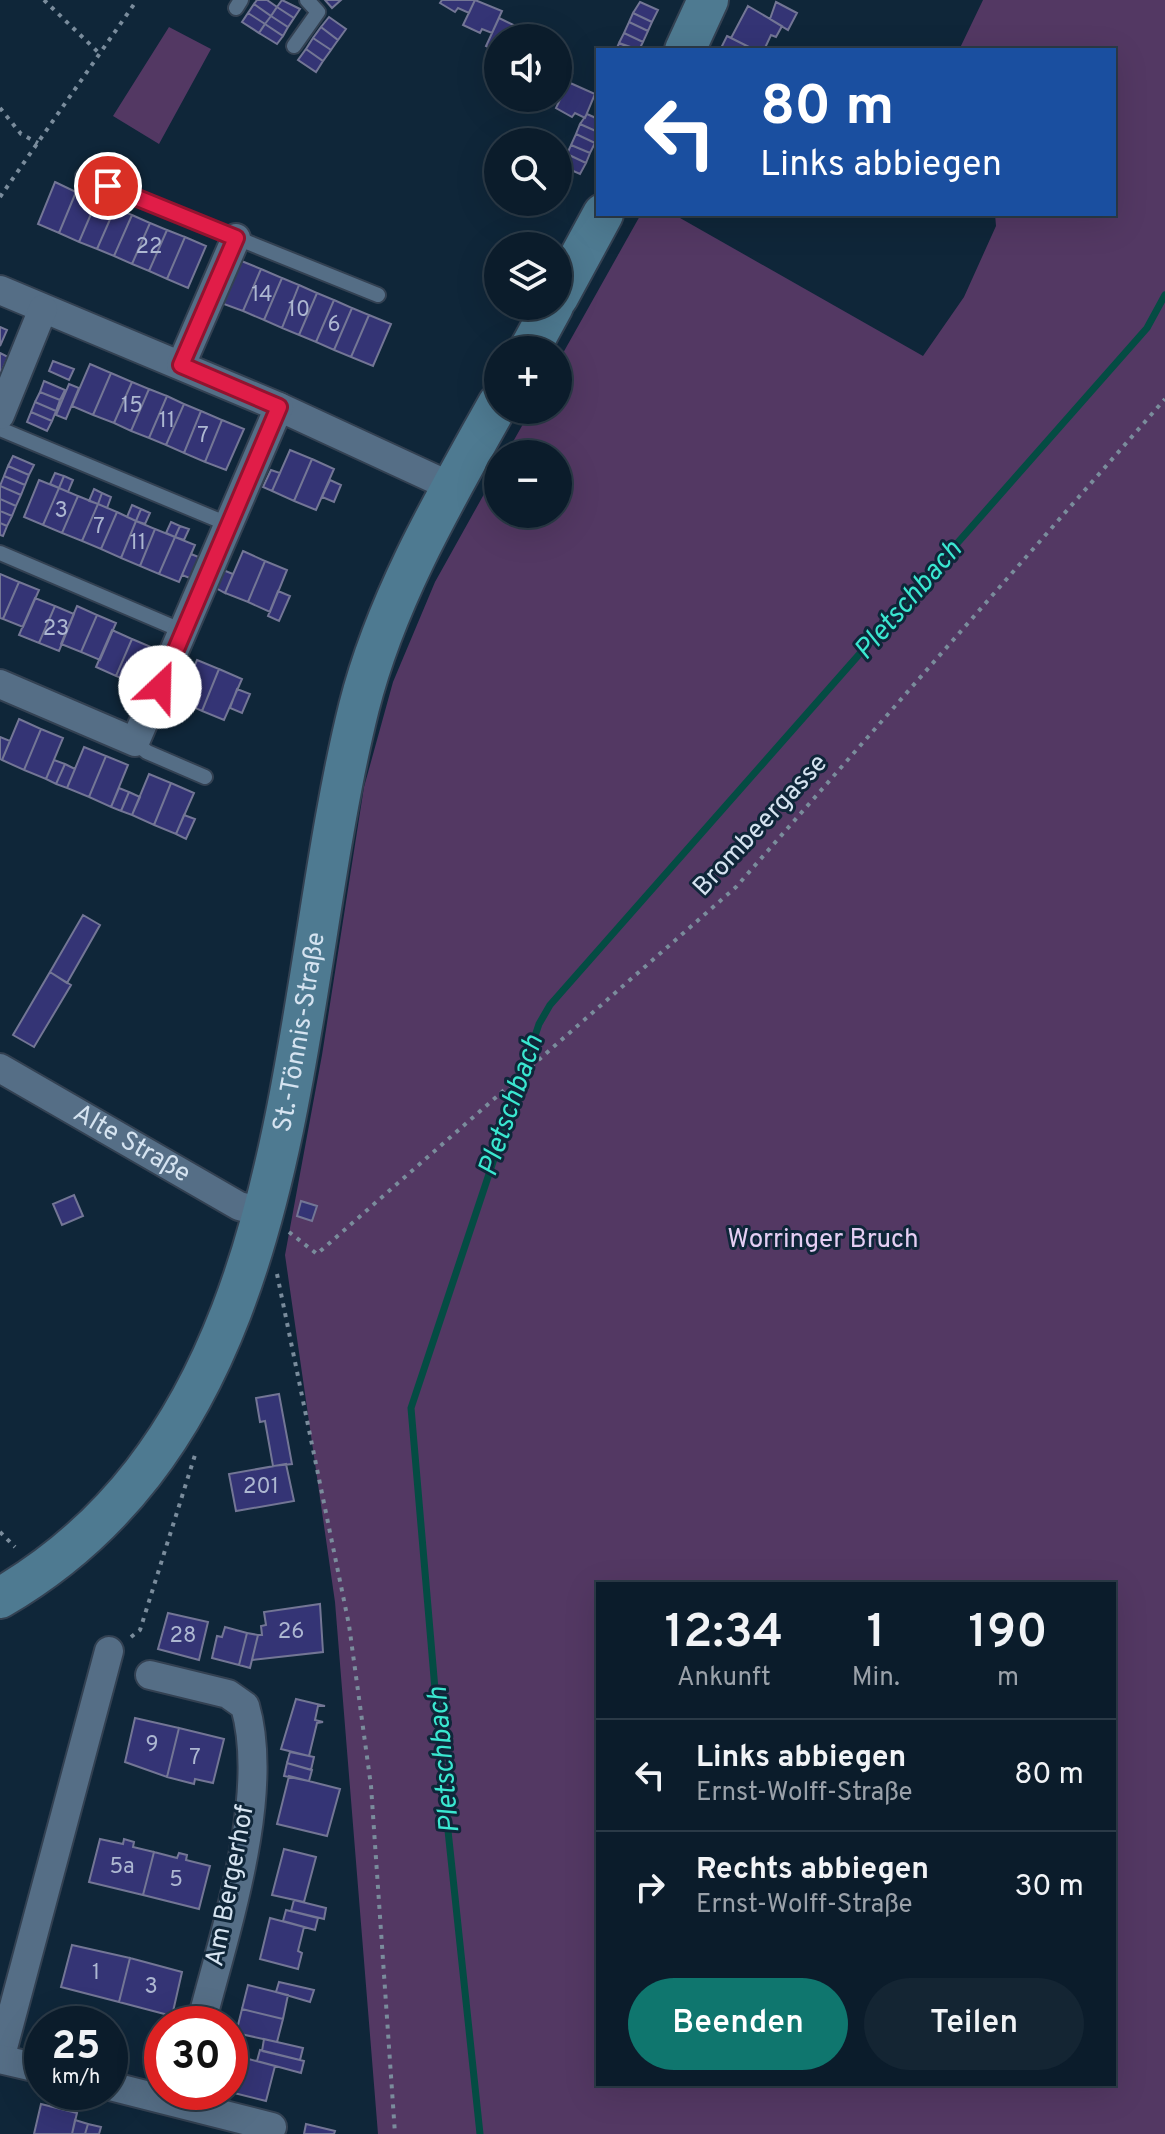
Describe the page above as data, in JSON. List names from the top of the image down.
{
  "streets": {
    "main road": ["St.-Tönnis-Straße"],
    "street": ["Alte Straße", "Am Bergerhof"],
    "path": ["Brombeergasse"]
  },
  "crossings": [
    ["Brombeergasse", "St.-Tönnis-Straße"],
    ["Brombeergasse", "Alte Straße"],
    ["St.-Tönnis-Straße", "Alte Straße"]
  ],
  "water": ["Pletschbach"],
  "parks": ["Worringer Bruch"],
  "house_numbers": [
    "22",
    "14",
    "10",
    "6",
    "15",
    "11",
    "7",
    "3",
    "7",
    "11",
    "23",
    "201",
    "26",
    "28",
    "9",
    "7",
    "5a",
    "5",
    "1",
    "3"
  ],
  "page": {
    "map_buttons": ["+", "−"],
    "turn": ["80 m", "Links abbiegen"],
    "eta": [
      "12:34",
      "Ankunft",
      "1",
      "Min.",
      "190",
      "m"
    ],
    "list": [
      {
        "name": "Links abbiegen",
        "note": "Ernst-Wolff-Straße",
        "value": "80 m"
      },
      {
        "name": "Rechts abbiegen",
        "note": "Ernst-Wolff-Straße",
        "value": "30 m"
      }
    ],
    "buttons": ["Beenden", "Teilen"],
    "speed": "25 km/h",
    "limit": "30"
  }
}
